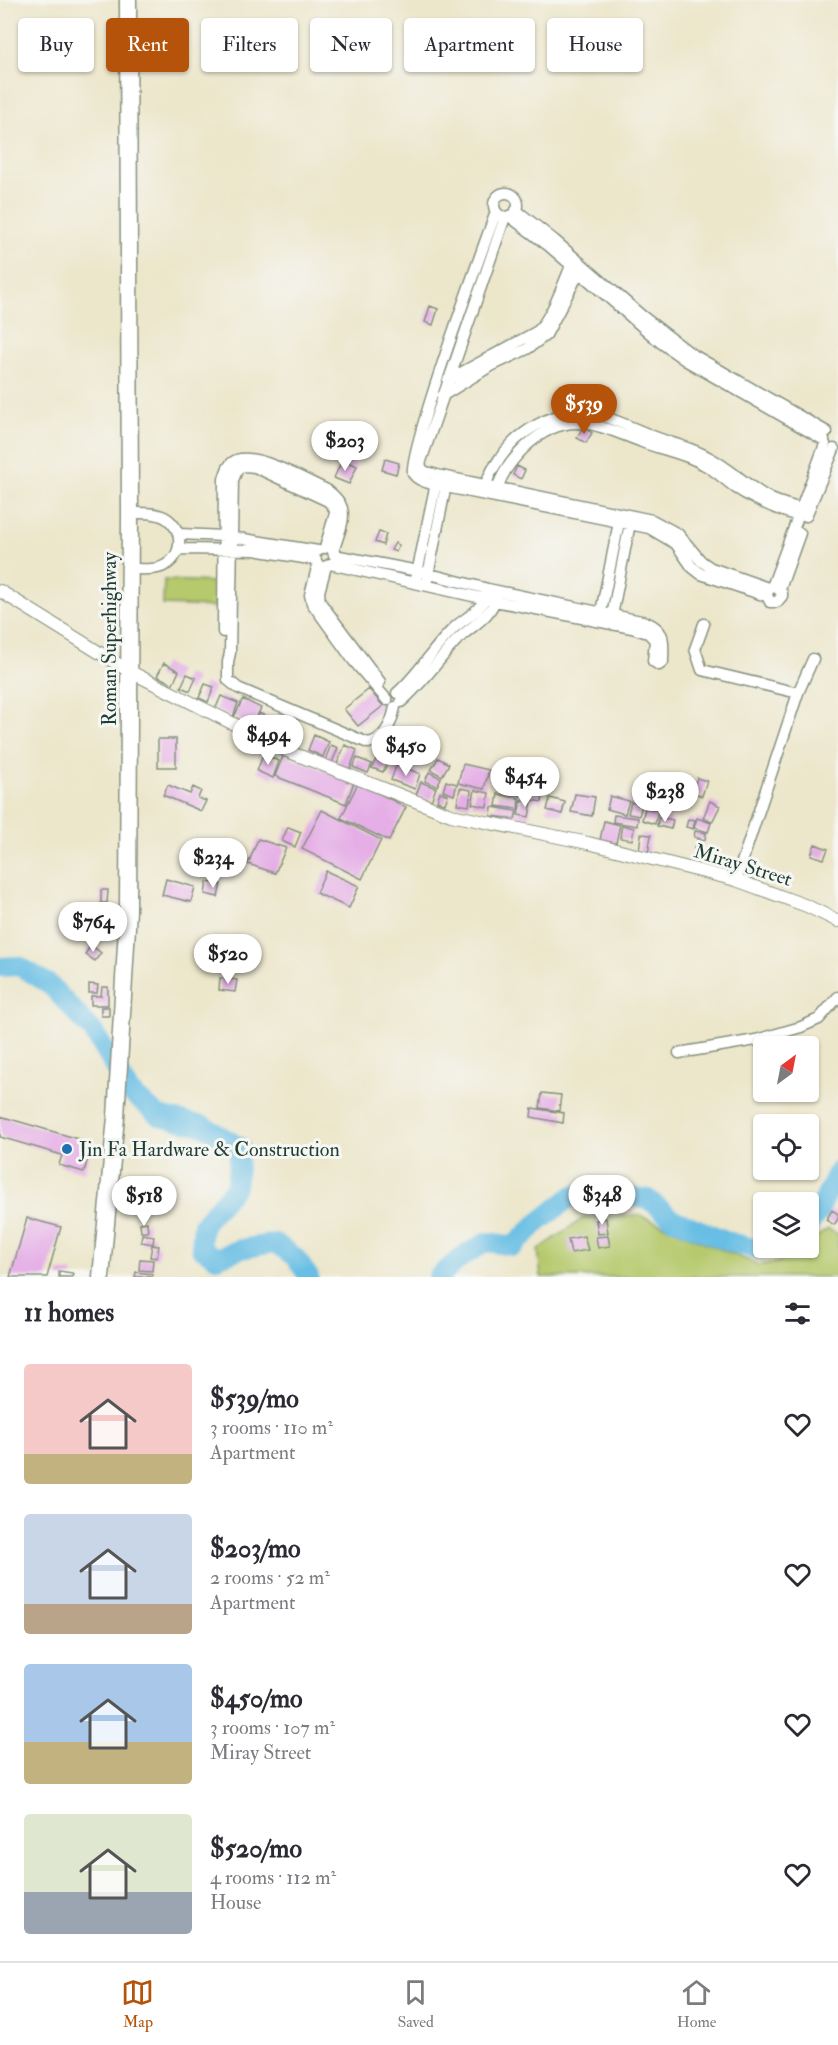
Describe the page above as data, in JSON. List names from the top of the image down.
{
  "streets": {
    "main road": ["Roman Superhighway"],
    "street": ["Miray Street"]
  },
  "crossings": [
    ["Roman Superhighway", "Miray Street"]
  ],
  "places": ["Jin Fa Hardware & Construction"],
  "north": "top right",
  "page": {
    "chip": [
      "Buy",
      "Rent",
      "Filters",
      "New",
      "Apartment",
      "House"
    ],
    "price": [
      "$539",
      "$203",
      "$494",
      "$450",
      "$454",
      "$238",
      "$234",
      "$764",
      "$520",
      "$348",
      "$518"
    ],
    "heading": "11 homes",
    "list": [
      {
        "name": "$539/mo",
        "note": "3 rooms · 110 m² · Apartment"
      },
      {
        "name": "$203/mo",
        "note": "2 rooms · 52 m² · Apartment"
      },
      {
        "name": "$450/mo",
        "note": "3 rooms · 107 m² · Miray Street"
      },
      {
        "name": "$520/mo",
        "note": "4 rooms · 112 m² · House"
      }
    ],
    "tabs": ["Map", "Saved", "Home"]
  }
}
